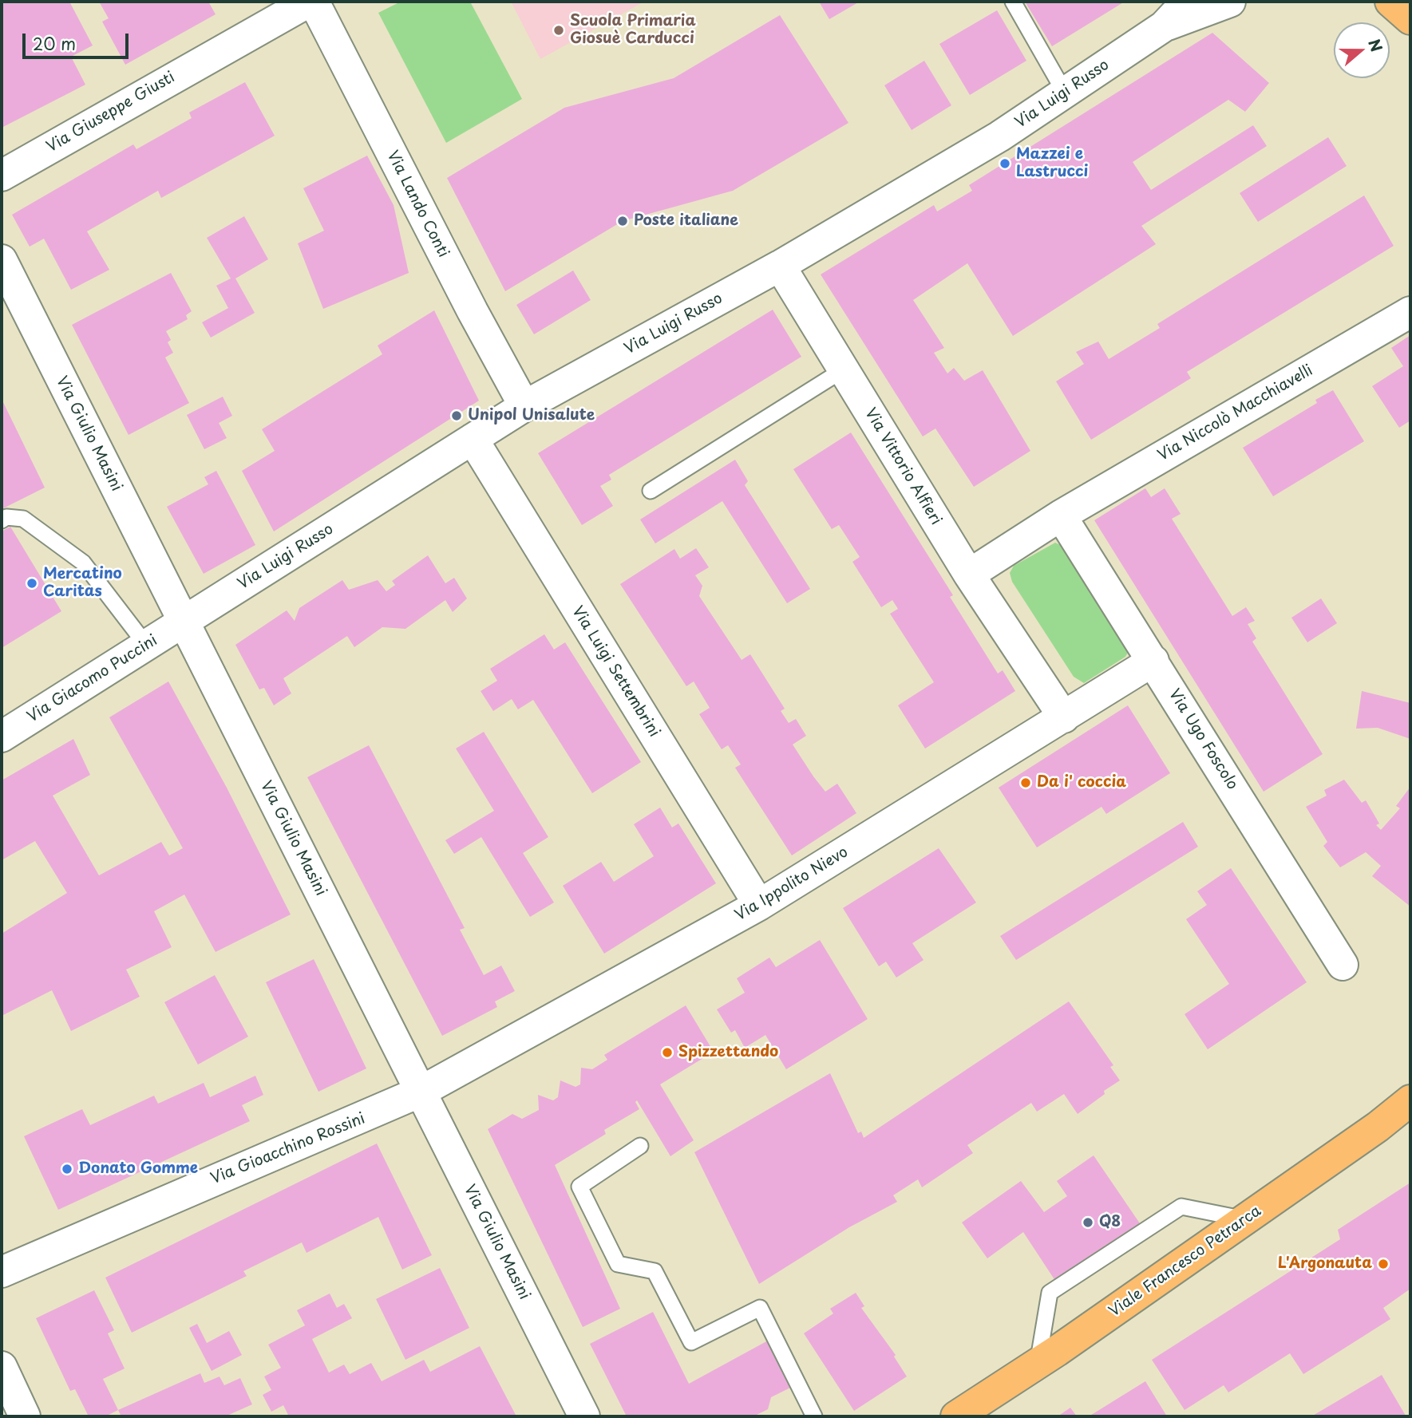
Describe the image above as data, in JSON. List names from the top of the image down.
{
  "streets": {
    "main road": ["Viale Francesco Petrarca"],
    "street": [
      "Via Luigi Russo",
      "Via Giuseppe Giusti",
      "Via Lando Conti",
      "Via Niccolò Macchiavelli",
      "Via Giulio Masini",
      "Via Vittorio Alfieri",
      "Via Luigi Settembrini",
      "Via Giacomo Puccini",
      "Via Ugo Foscolo",
      "Via Ippolito Nievo",
      "Via Gioacchino Rossini"
    ]
  },
  "crossings": [
    ["Via Luigi Russo", "Via Lando Conti"],
    ["Via Luigi Russo", "Via Giulio Masini"],
    ["Via Luigi Russo", "Via Vittorio Alfieri"],
    ["Via Luigi Russo", "Via Luigi Settembrini"],
    ["Via Luigi Russo", "Via Giacomo Puccini"],
    ["Via Niccolò Macchiavelli", "Via Ugo Foscolo"],
    ["Via Giulio Masini", "Via Giacomo Puccini"],
    ["Via Giulio Masini", "Via Ippolito Nievo"],
    ["Via Giulio Masini", "Via Gioacchino Rossini"],
    ["Via Vittorio Alfieri", "Via Ippolito Nievo"],
    ["Via Luigi Settembrini", "Via Ippolito Nievo"],
    ["Via Ugo Foscolo", "Via Ippolito Nievo"],
    ["Via Ippolito Nievo", "Via Gioacchino Rossini"]
  ],
  "places": [
    "Scuola Primaria Giosuè Carducci",
    "Mazzei e Lastrucci",
    "Poste italiane",
    "Unipol Unisalute",
    "Mercatino Caritas",
    "Da i' coccia",
    "Spizzettando",
    "Donato Gomme",
    "Q8",
    "L'Argonauta"
  ],
  "scale_bar": "20 m",
  "north": "right"
}
